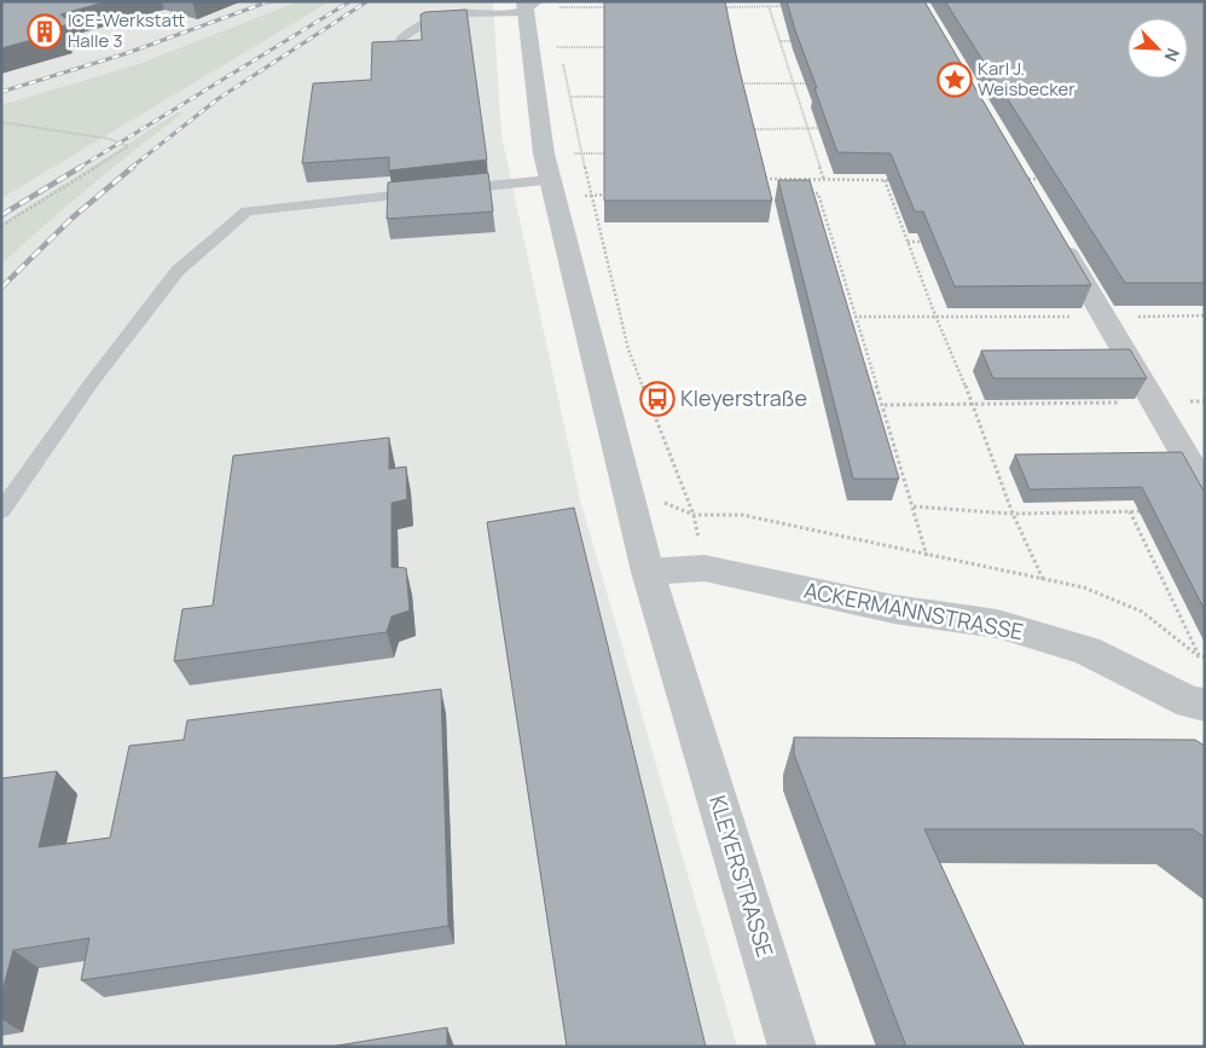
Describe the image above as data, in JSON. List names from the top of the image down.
{
  "streets": {
    "street": ["ACKERMANNSTRASSE", "KLEYERSTRASSE"]
  },
  "crossings": [
    ["ACKERMANNSTRASSE", "KLEYERSTRASSE"]
  ],
  "places": {
    "building": ["ICE-Werkstatt Halle 3"],
    "place": ["Karl J. Weisbecker"],
    "bus stop": ["Kleyerstraße"]
  },
  "north": "bottom right"
}
